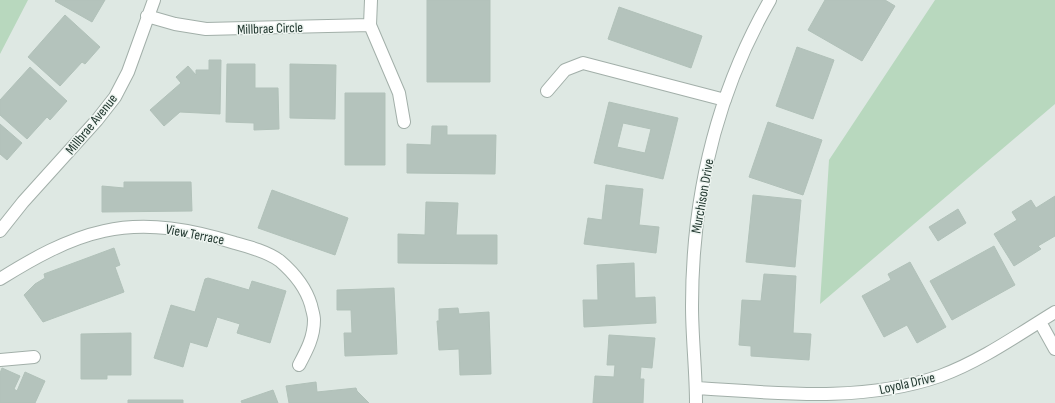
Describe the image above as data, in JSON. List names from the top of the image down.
{
  "streets": {
    "street": [
      "Millbrae Circle",
      "Millbrae Avenue",
      "Murchison Drive",
      "View Terrace",
      "Loyola Drive"
    ]
  },
  "crossings": [
    ["Millbrae Circle", "Millbrae Avenue"],
    ["Murchison Drive", "Loyola Drive"]
  ]
}
